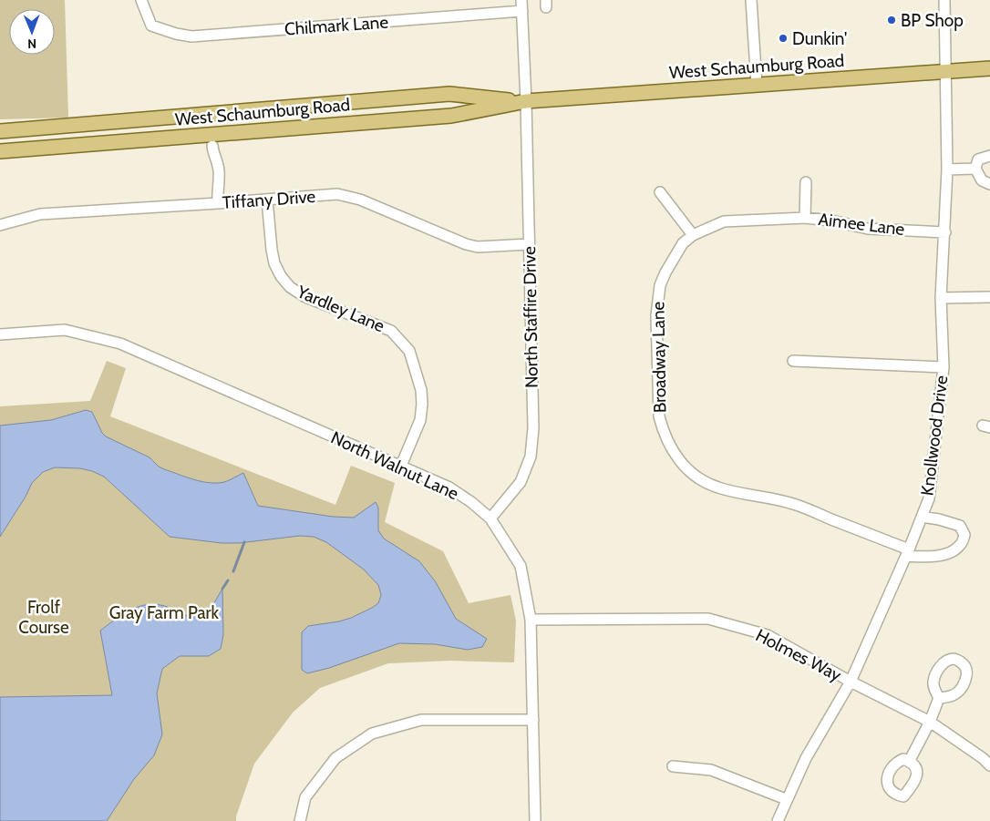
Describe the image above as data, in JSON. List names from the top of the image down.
{
  "streets": {
    "main road": ["West Schaumburg Road"],
    "street": [
      "Chilmark Lane",
      "Tiffany Drive",
      "Aimee Lane",
      "Yardley Lane",
      "North Staffire Drive",
      "Broadway Lane",
      "Knollwood Drive",
      "North Walnut Lane",
      "Holmes Way"
    ]
  },
  "crossings": [
    ["Chilmark Lane", "North Staffire Drive"],
    ["West Schaumburg Road", "North Staffire Drive"],
    ["West Schaumburg Road", "Knollwood Drive"],
    ["Tiffany Drive", "Yardley Lane"],
    ["Tiffany Drive", "North Staffire Drive"],
    ["Aimee Lane", "Broadway Lane"],
    ["Aimee Lane", "Knollwood Drive"],
    ["Yardley Lane", "North Walnut Lane"],
    ["North Staffire Drive", "North Walnut Lane"],
    ["Broadway Lane", "Knollwood Drive"],
    ["Knollwood Drive", "Holmes Way"],
    ["North Walnut Lane", "Holmes Way"]
  ],
  "parks": ["Frolf Course", "Gray Farm Park"],
  "places": ["BP Shop", "Dunkin'"],
  "north": "bottom"
}
